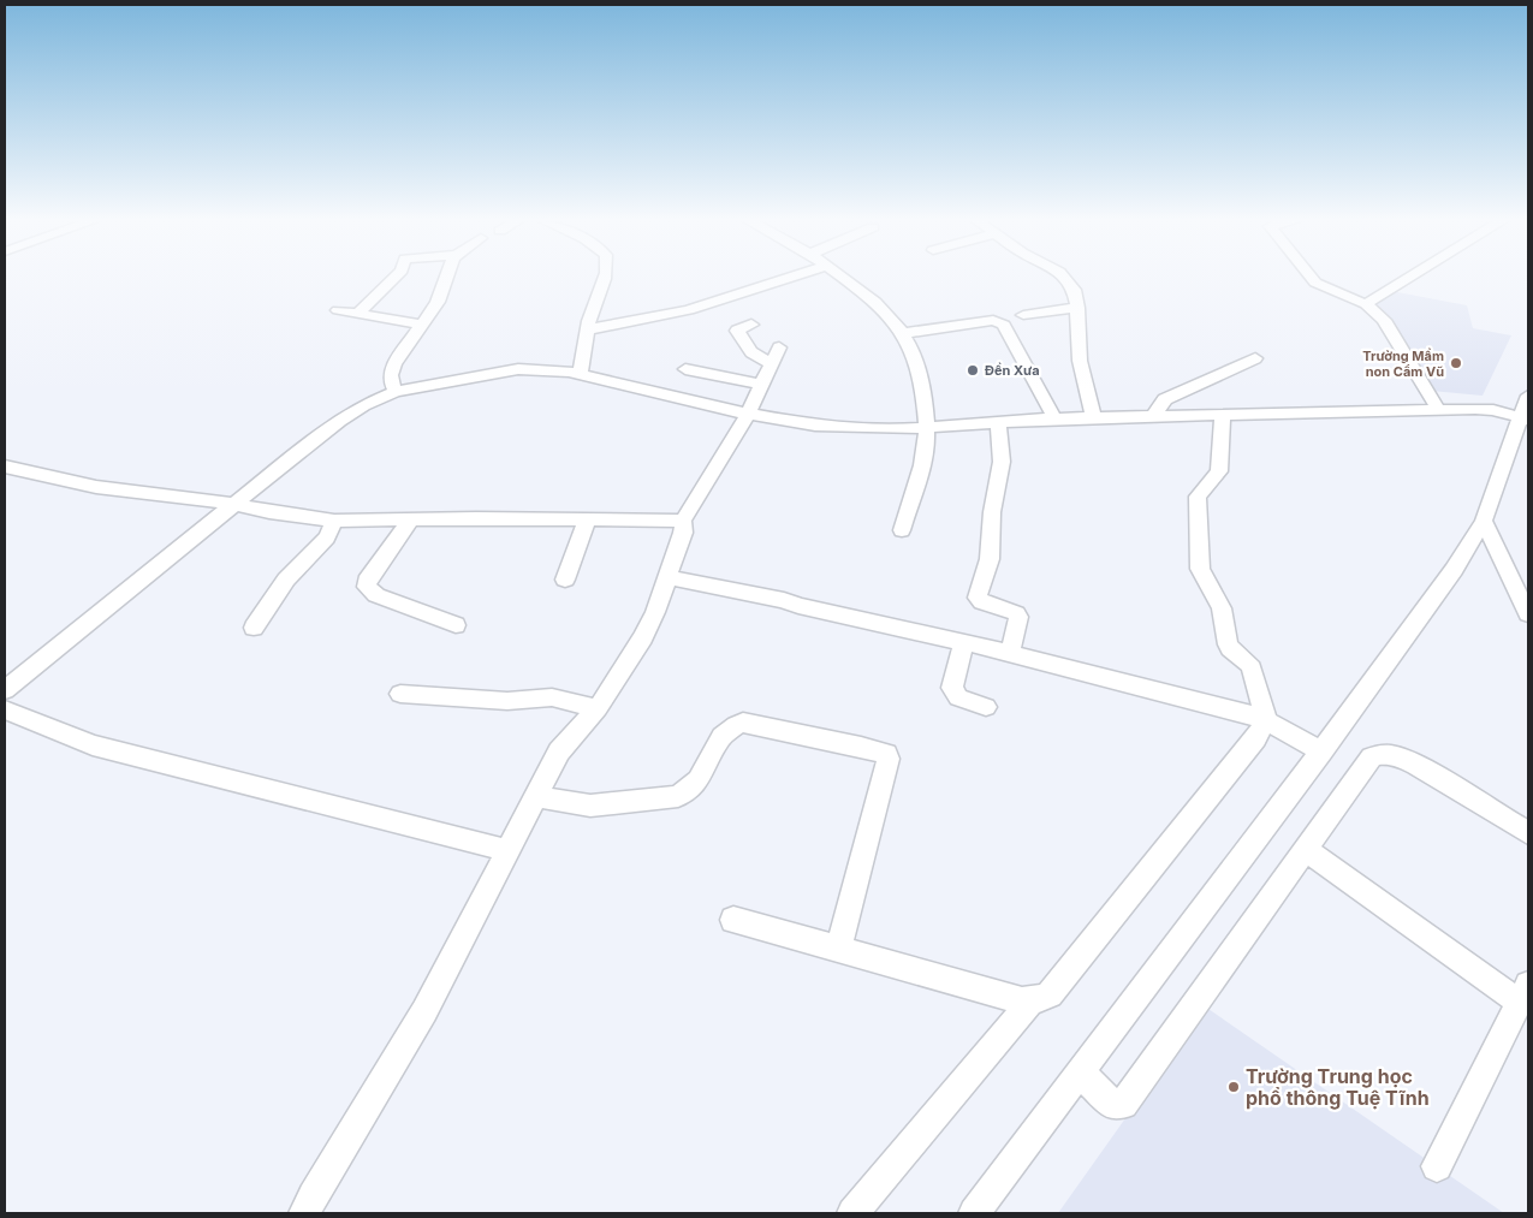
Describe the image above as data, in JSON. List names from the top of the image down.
{
  "places": ["Trường Mầm non Cẩm Vũ", "Đền Xưa", "Trường Trung học phổ thông Tuệ Tĩnh"]
}
